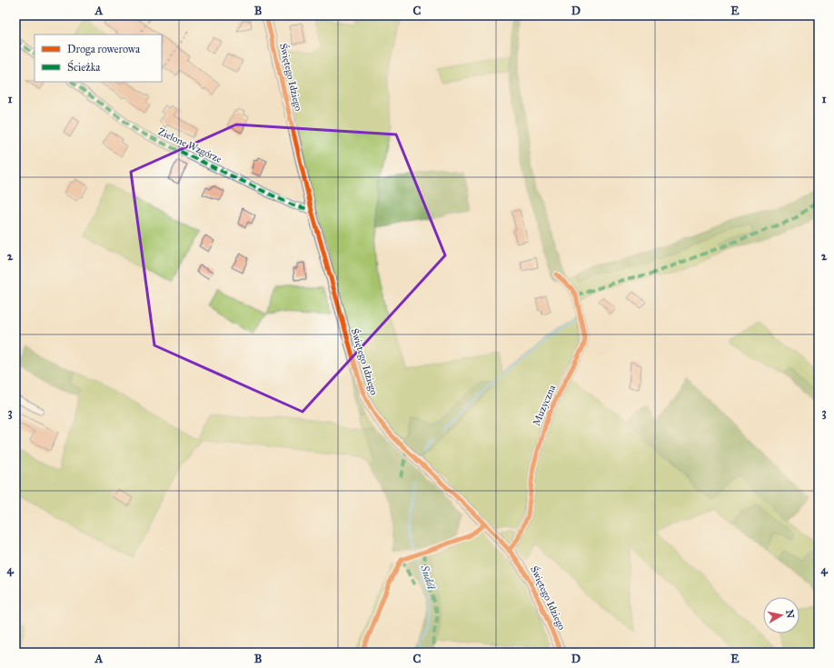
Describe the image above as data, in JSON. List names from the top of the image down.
{
  "streets": {
    "street": ["Świętego Idziego", "Zielone Wzgórze", "Muzyczna"]
  },
  "crossings": [
    ["Świętego Idziego", "Zielone Wzgórze"],
    ["Świętego Idziego", "Muzyczna"]
  ],
  "water": ["Sudół"],
  "legend": ["Droga rowerowa", "Ścieżka"],
  "north": "right",
  "grid": {
    "columns": [
      "A",
      "B",
      "C",
      "D",
      "E"
    ],
    "rows": [
      "1",
      "2",
      "3",
      "4"
    ]
  }
}
